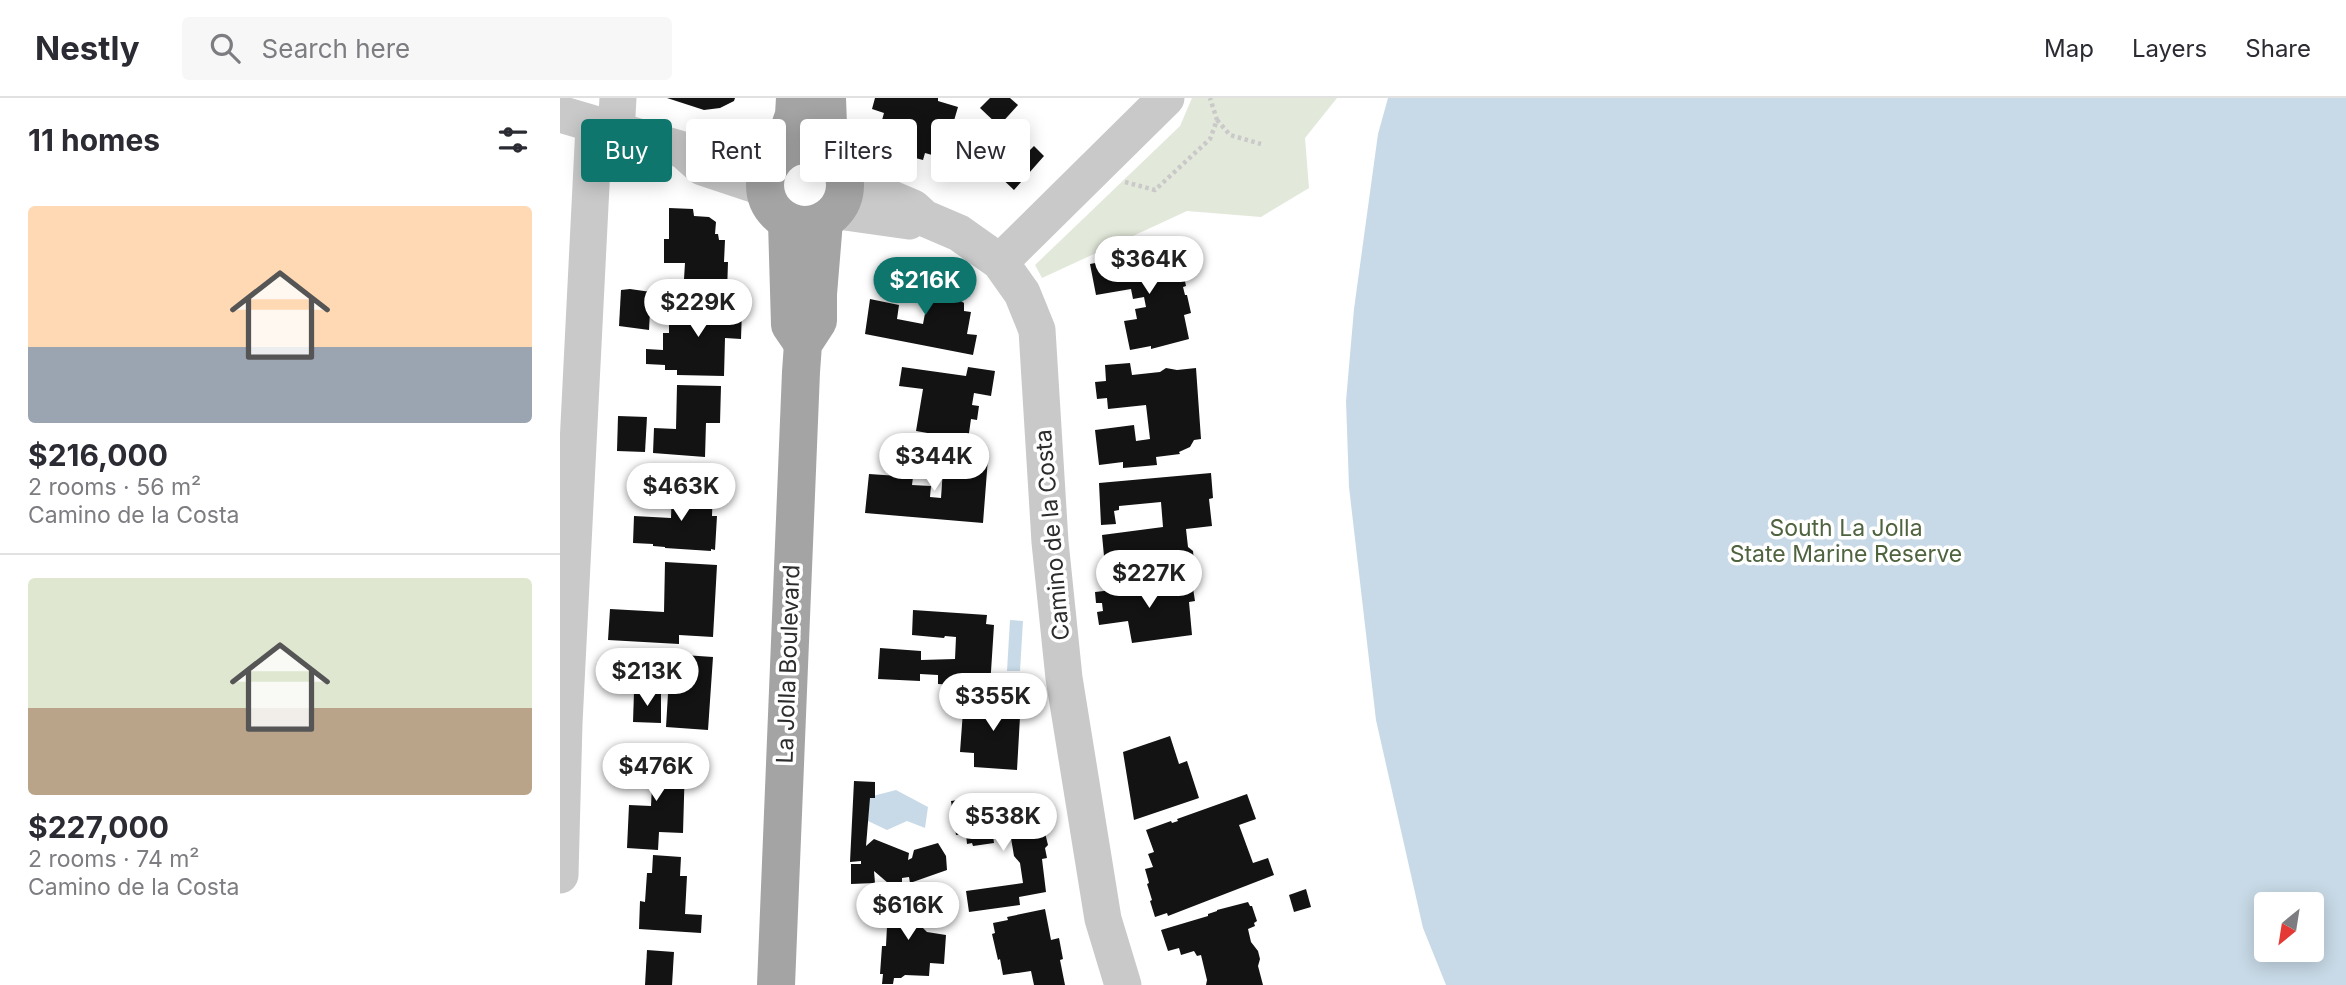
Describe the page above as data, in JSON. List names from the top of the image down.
{
  "streets": {
    "main road": ["La Jolla Boulevard"],
    "street": ["Camino de la Costa"]
  },
  "crossings": [
    ["Camino de la Costa", "La Jolla Boulevard"]
  ],
  "parks": ["South La Jolla State Marine Reserve"],
  "north": "bottom left",
  "page": {
    "header": "Nestly",
    "search": "Search here",
    "nav": ["Map", "Layers", "Share"],
    "heading": "11 homes",
    "chip": [
      "Buy",
      "Rent",
      "Filters",
      "New"
    ],
    "list": [
      {
        "name": "$216,000",
        "note": "2 rooms · 56 m² · Camino de la Costa"
      },
      {
        "name": "$227,000",
        "note": "2 rooms · 74 m² · Camino de la Costa"
      }
    ],
    "price": [
      "$364K",
      "$216K",
      "$229K",
      "$344K",
      "$463K",
      "$227K",
      "$213K",
      "$355K",
      "$476K",
      "$538K",
      "$616K"
    ]
  }
}
